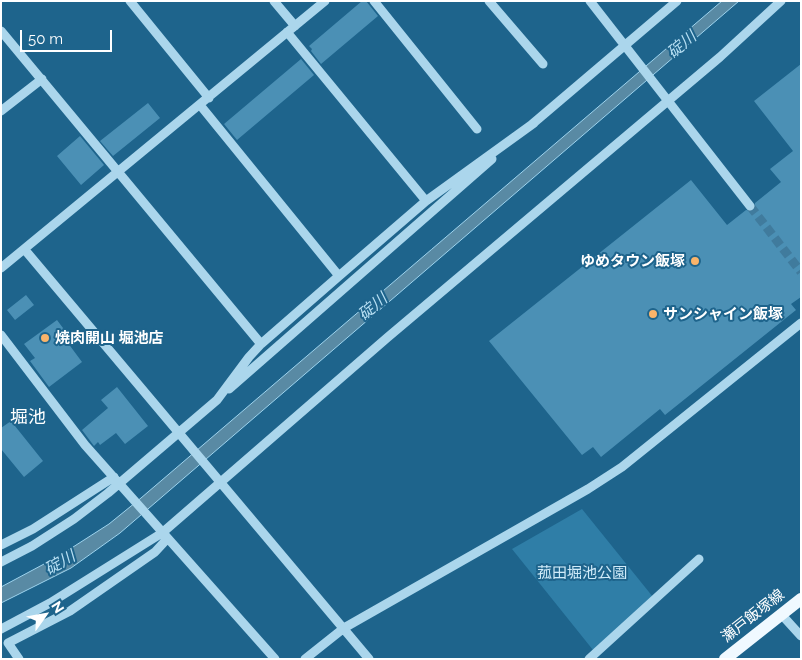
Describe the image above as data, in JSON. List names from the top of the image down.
{
  "streets": {
    "main road": ["瀬戸飯塚線"]
  },
  "districts": ["堀池"],
  "water": ["碇川"],
  "parks": ["菰田堀池公園"],
  "places": ["ゆめタウン飯塚", "サンシャイン飯塚", "焼肉開山 堀池店"],
  "scale_bar": "50 m",
  "north": "top right"
}
